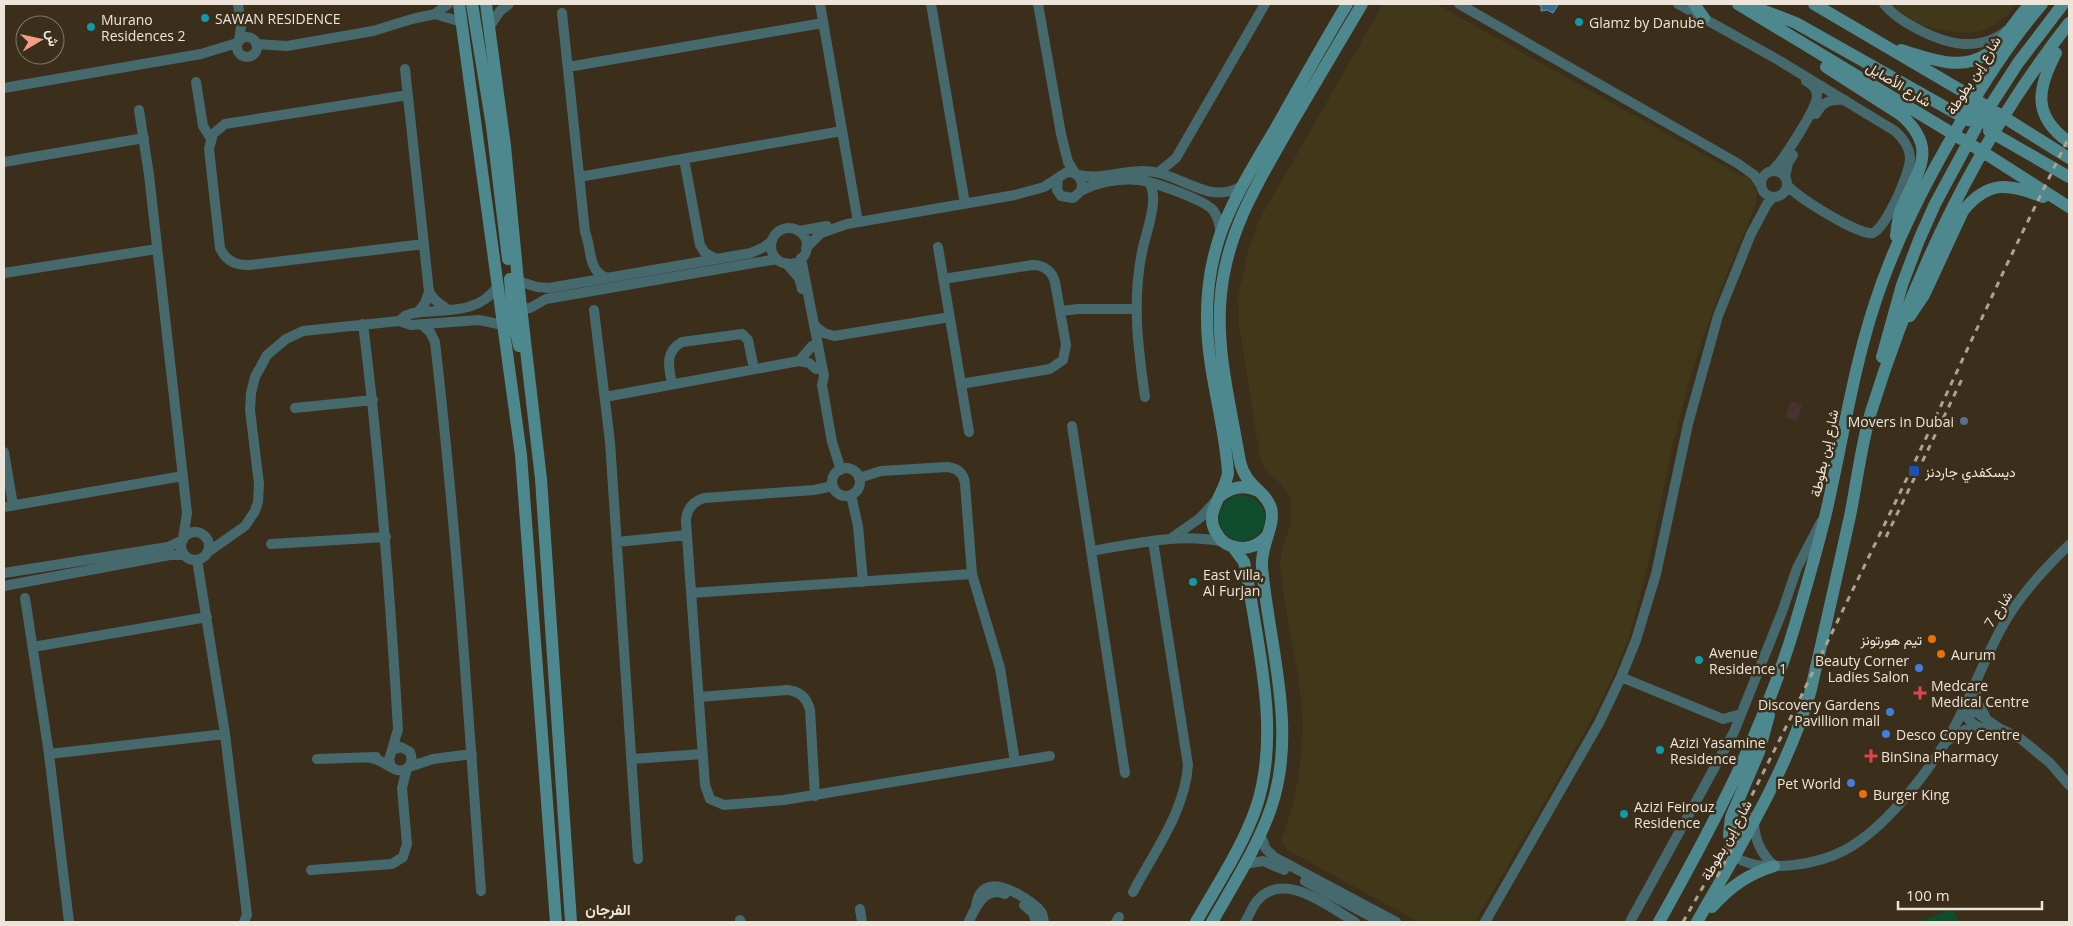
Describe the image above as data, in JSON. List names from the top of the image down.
{
  "streets": {
    "main road": ["شارع إبن بطوطة", "شارع الأصايل"],
    "street": ["شارع 7"]
  },
  "crossings": [
    ["شارع إبن بطوطة", "شارع الأصايل"],
    ["شارع إبن بطوطة", "شارع 7"]
  ],
  "districts": ["الفرجان"],
  "places": {
    "other": [
      "SAWAN RESIDENCE",
      "Glamz by Danube",
      "Murano Residences 2",
      "Movers in Dubai",
      "East Villa, Al Furjan",
      "تيم هورتونز",
      "Aurum",
      "Avenue Residence 1",
      "Beauty Corner Ladies Salon",
      "Discovery Gardens Pavillion mall",
      "Desco Copy Centre",
      "Azizi Yasamine Residence",
      "Pet World",
      "Burger King",
      "Azizi Feirouz Residence"
    ],
    "transit": ["ديسكفدي جاردنز"],
    "health": ["Medcare Medical Centre", "BinSina Pharmacy"]
  },
  "scale_bar": "100 m",
  "north": "right"
}
